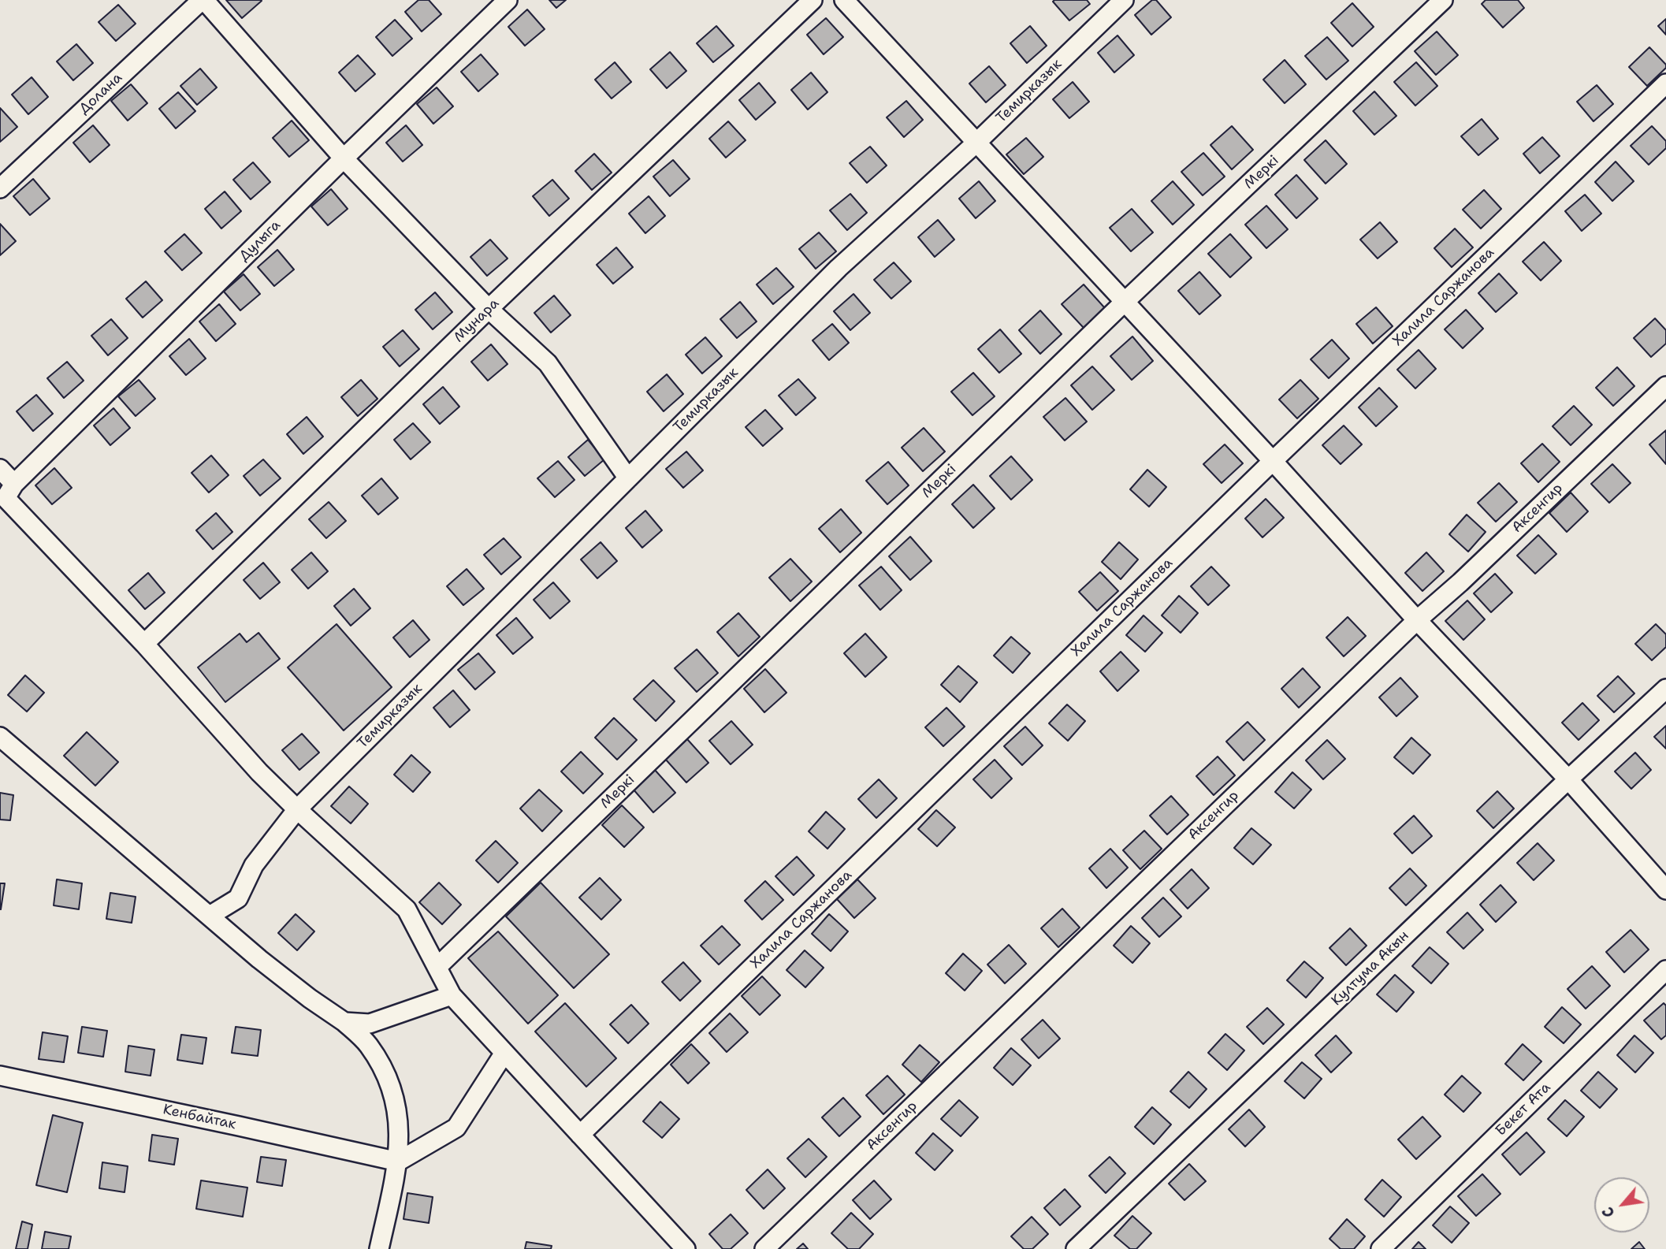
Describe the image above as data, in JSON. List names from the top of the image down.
{
  "streets": {
    "street": [
      "Темирказык",
      "Долана",
      "Меркі",
      "Дулыга",
      "Халила Саржанова",
      "Мунара",
      "Аксенгир",
      "Култума Акын",
      "Бекет Ата",
      "Кенбайтак"
    ]
  },
  "north": "bottom left"
}
